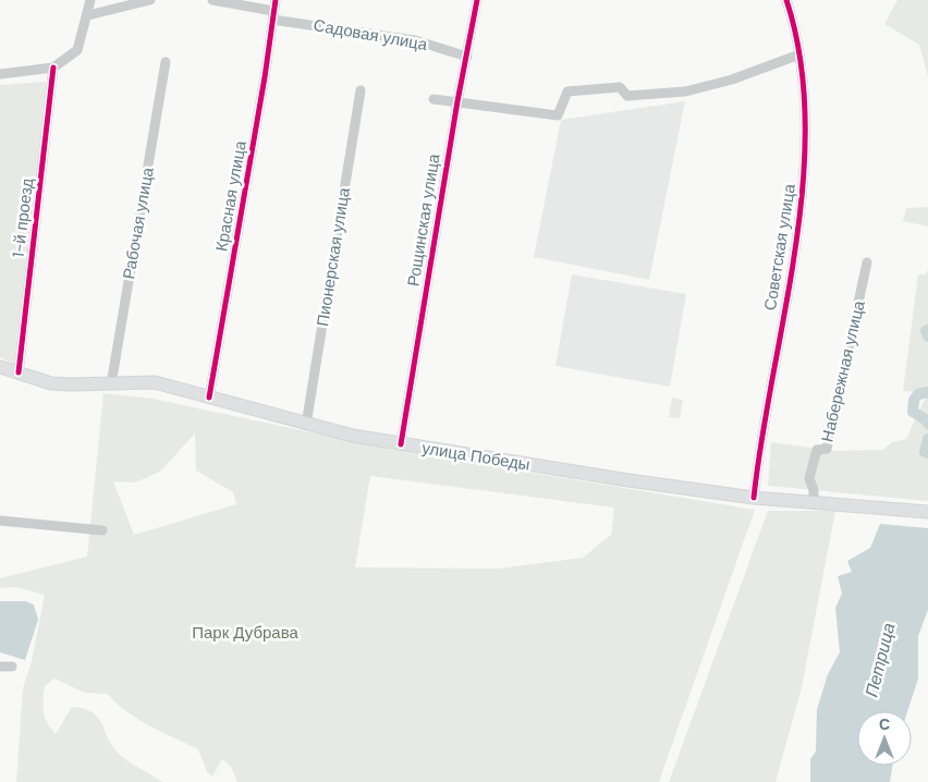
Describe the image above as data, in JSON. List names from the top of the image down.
{
  "streets": {
    "main road": ["улица Победы"],
    "street": [
      "Садовая улица",
      "Красная улица",
      "1-й проезд",
      "Рощинская улица",
      "Рабочая улица",
      "Советская улица",
      "Пионерская улица",
      "Набережная улица"
    ]
  },
  "crossings": [
    ["Садовая улица", "Красная улица"],
    ["Садовая улица", "Рощинская улица"],
    ["Красная улица", "улица Победы"],
    ["1-й проезд", "улица Победы"],
    ["Рощинская улица", "улица Победы"],
    ["Рабочая улица", "улица Победы"],
    ["Советская улица", "улица Победы"],
    ["Пионерская улица", "улица Победы"],
    ["Набережная улица", "улица Победы"]
  ],
  "water": ["Петрица"],
  "parks": ["Парк Дубрава"],
  "north": "top"
}
